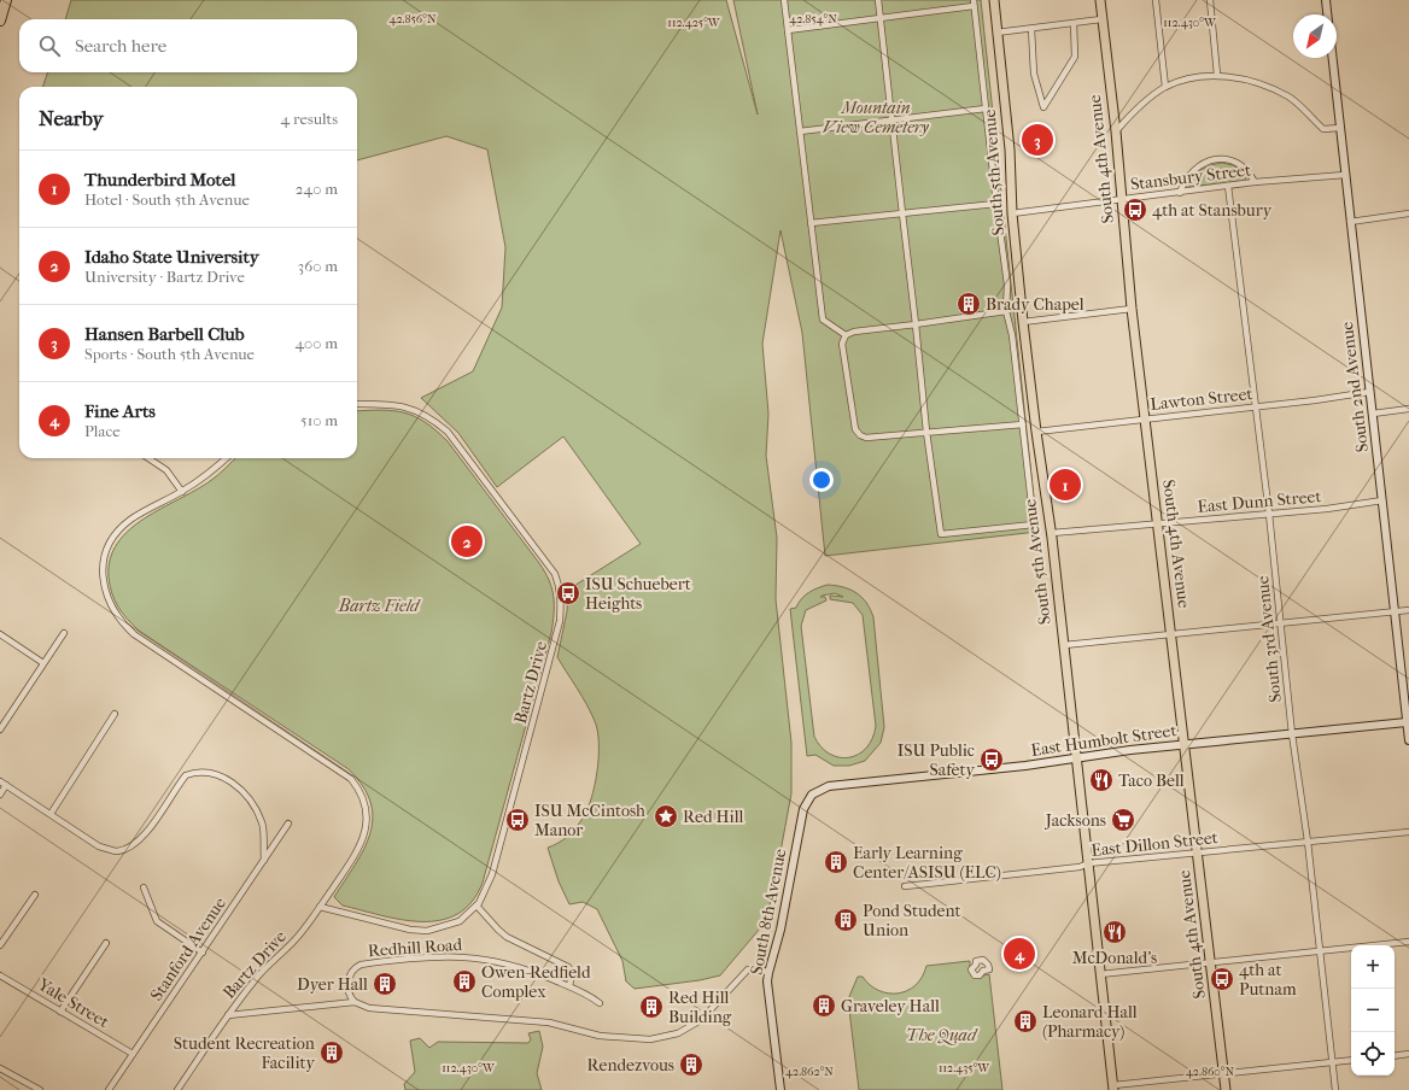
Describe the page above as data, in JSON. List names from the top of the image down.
{
  "streets": {
    "main road": ["South 4th Avenue", "South 5th Avenue"],
    "street": [
      "Stansbury Street",
      "South 2nd Avenue",
      "Lawton Street",
      "East Dunn Street",
      "South 3rd Avenue",
      "Bartz Drive",
      "East Humbolt Street",
      "East Dillon Street",
      "South 8th Avenue",
      "Redhill Road",
      "Stanford Avenue",
      "Yale Street"
    ]
  },
  "crossings": [
    ["South 4th Avenue", "Stansbury Street"],
    ["South 4th Avenue", "Lawton Street"],
    ["South 4th Avenue", "East Dunn Street"],
    ["South 4th Avenue", "East Humbolt Street"],
    ["South 4th Avenue", "East Dillon Street"],
    ["South 5th Avenue", "Stansbury Street"],
    ["South 5th Avenue", "Lawton Street"],
    ["South 5th Avenue", "East Dunn Street"],
    ["South 5th Avenue", "East Humbolt Street"],
    ["South 5th Avenue", "East Dillon Street"],
    ["Stansbury Street", "South 2nd Avenue"],
    ["Stansbury Street", "South 3rd Avenue"],
    ["South 2nd Avenue", "Lawton Street"],
    ["South 2nd Avenue", "East Dunn Street"],
    ["South 2nd Avenue", "East Humbolt Street"],
    ["Lawton Street", "South 3rd Avenue"],
    ["East Dunn Street", "South 3rd Avenue"],
    ["South 3rd Avenue", "East Humbolt Street"],
    ["South 3rd Avenue", "East Dillon Street"],
    ["East Humbolt Street", "South 8th Avenue"],
    ["Stanford Avenue", "Yale Street"]
  ],
  "parks": ["Mountain View Cemetery", "Bartz Field", "The Quad"],
  "places": {
    "bus stop": [
      "4th at Stansbury",
      "ISU Schuebert Heights",
      "ISU Public Safety",
      "ISU McCintosh Manor",
      "4th at Putnam"
    ],
    "building": [
      "Brady Chapel",
      "Early Learning Center/ASISU (ELC)",
      "Pond Student Union",
      "Owen-Redfield Complex",
      "Dyer Hall",
      "Graveley Hall",
      "Red Hill Building",
      "Leonard Hall (Pharmacy)",
      "Student Recreation Facility",
      "Rendezvous"
    ],
    "restaurant": ["Taco Bell", "McDonald's"],
    "place": ["Red Hill"],
    "supermarket": ["Jacksons"]
  },
  "north": "bottom left",
  "page": {
    "search": "Search here",
    "heading": ["Nearby", "4 results"],
    "pins": [
      "3",
      "1",
      "2",
      "4"
    ],
    "list": [
      {
        "mark": "1",
        "name": "Thunderbird Motel",
        "note": "Hotel · South 5th Avenue",
        "value": "240 m"
      },
      {
        "mark": "2",
        "name": "Idaho State University",
        "note": "University · Bartz Drive",
        "value": "360 m"
      },
      {
        "mark": "3",
        "name": "Hansen Barbell Club",
        "note": "Sports · South 5th Avenue",
        "value": "400 m"
      },
      {
        "mark": "4",
        "name": "Fine Arts",
        "note": "Place",
        "value": "510 m"
      }
    ],
    "map_buttons": ["+", "−"]
  },
  "coordinates": [
    "42.856°N",
    "42.854°N",
    "112.425°W",
    "112.430°W",
    "112.435°W",
    "42.862°N",
    "42.860°N"
  ]
}
